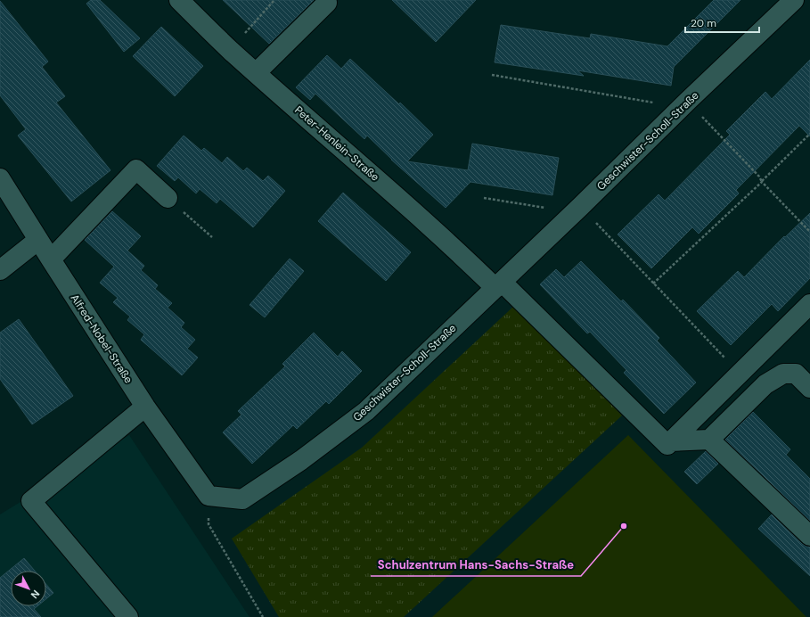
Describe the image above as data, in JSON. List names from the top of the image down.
{
  "streets": {
    "street": ["Geschwister-Scholl-Straße", "Peter-Henlein-Straße", "Alfred-Nobel-Straße"]
  },
  "crossings": [
    ["Geschwister-Scholl-Straße", "Peter-Henlein-Straße"],
    ["Geschwister-Scholl-Straße", "Alfred-Nobel-Straße"]
  ],
  "places": ["Schulzentrum Hans-Sachs-Straße"],
  "scale_bar": "20 m",
  "north": "bottom right"
}
